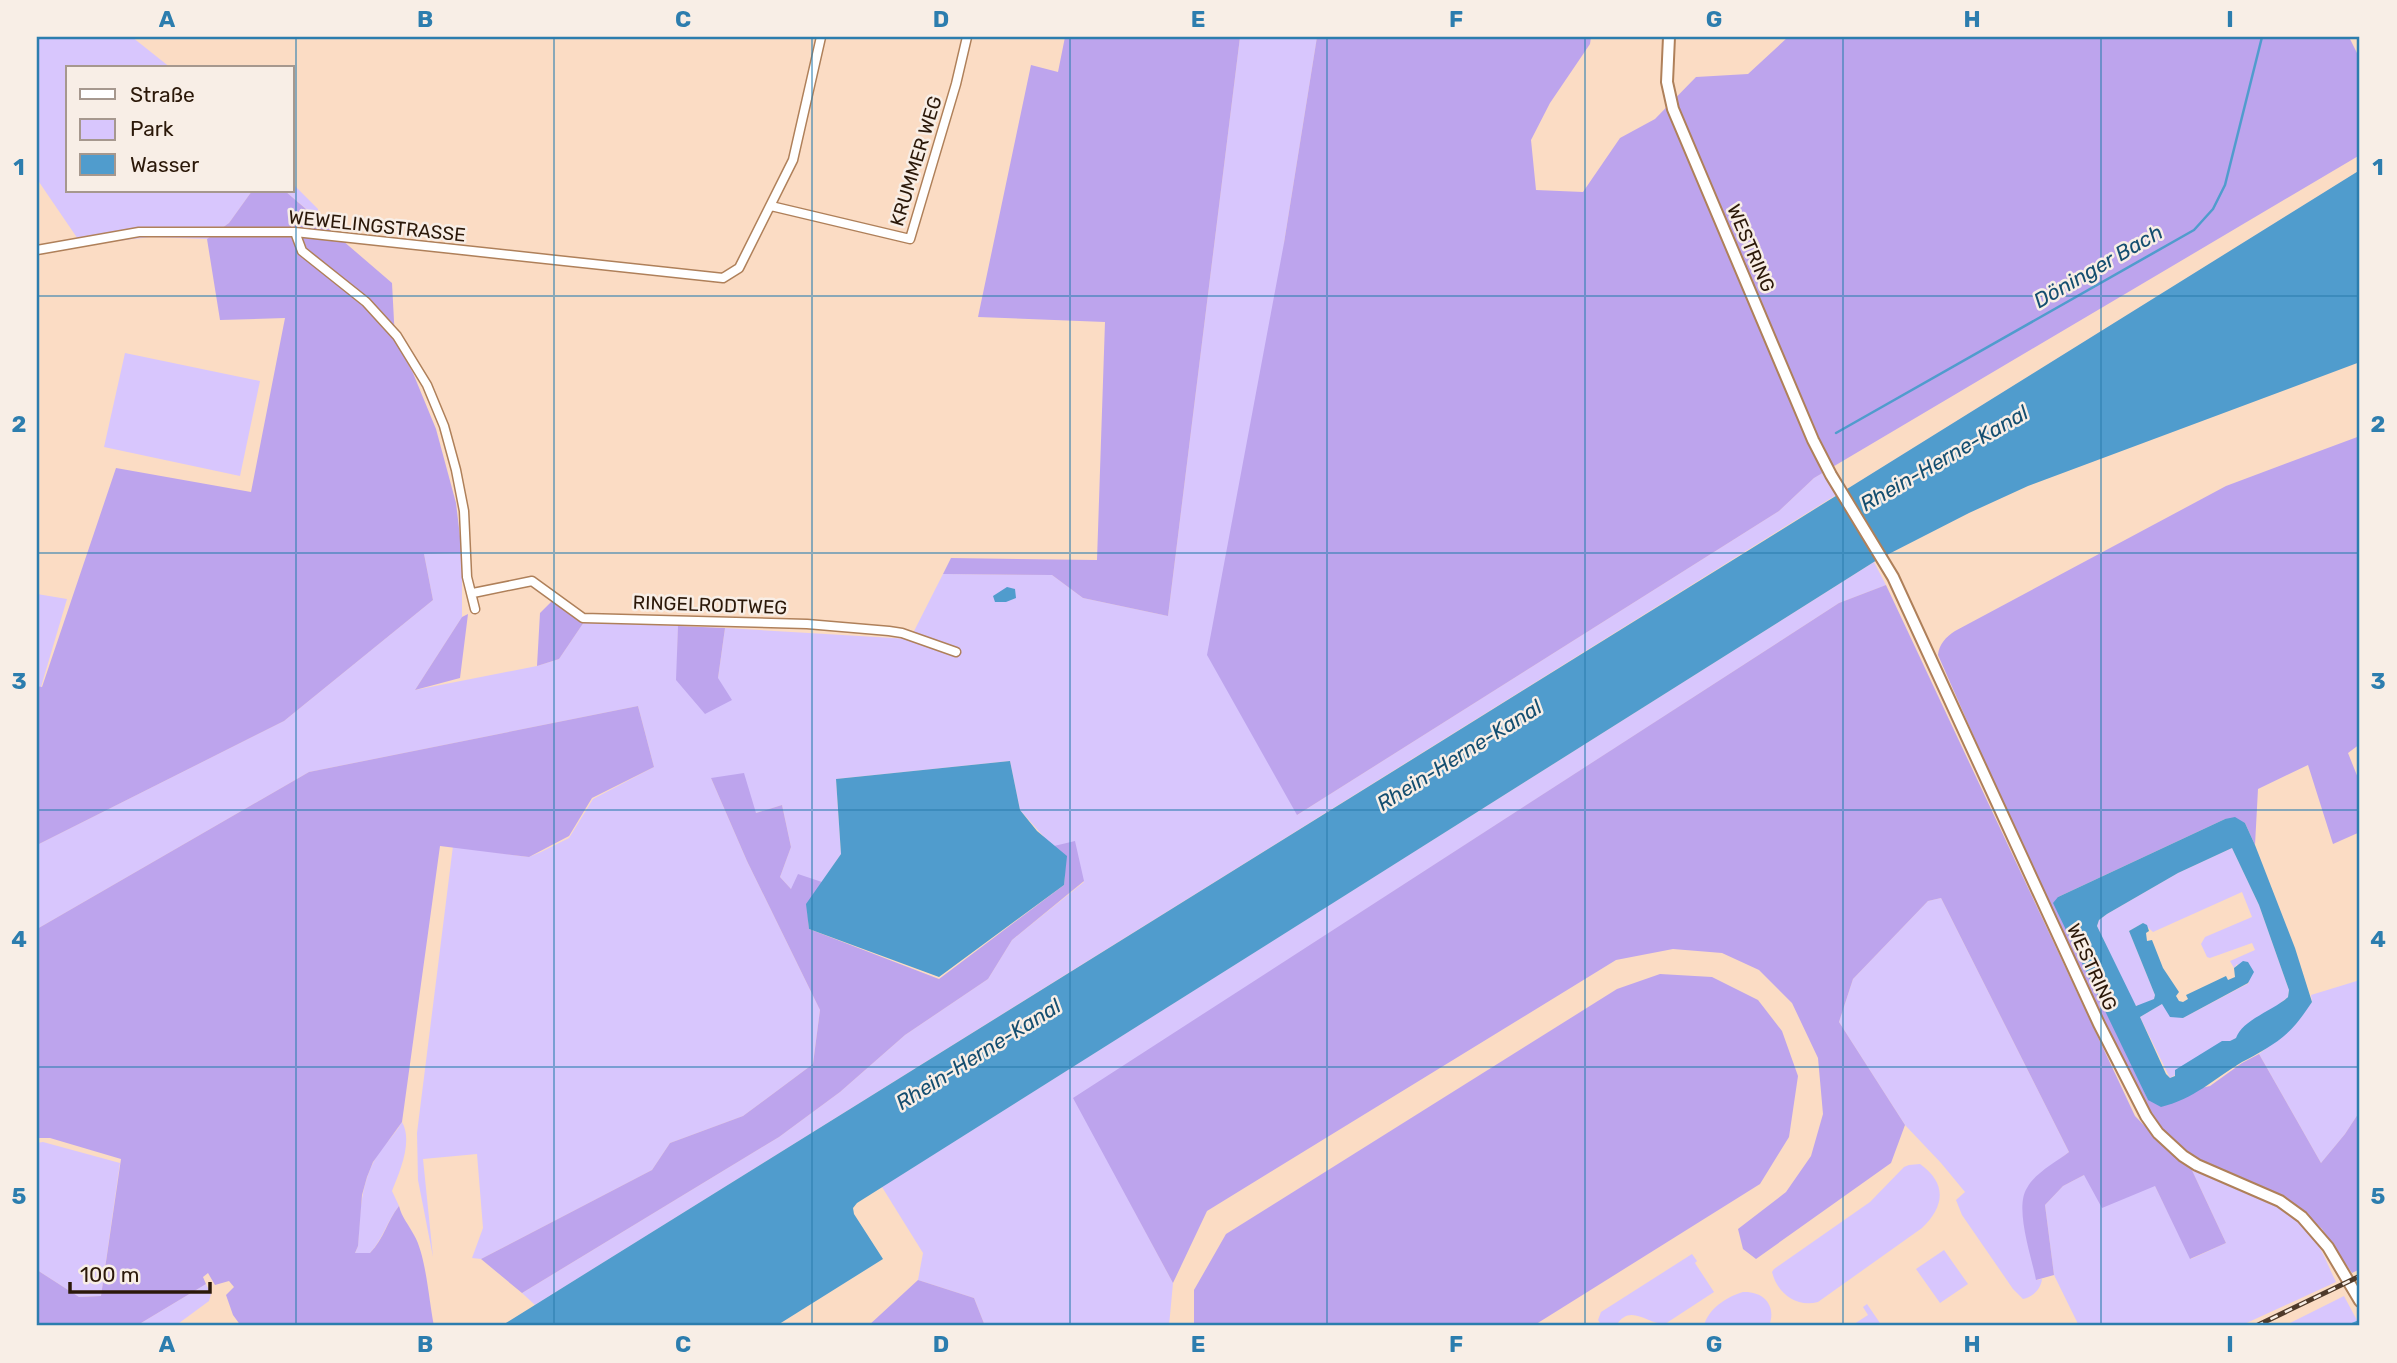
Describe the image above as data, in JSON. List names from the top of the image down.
{
  "streets": {
    "main road": ["WESTRING"],
    "street": ["KRUMMER WEG", "WEWELINGSTRASSE", "RINGELRODTWEG"]
  },
  "crossings": [
    ["KRUMMER WEG", "WEWELINGSTRASSE"]
  ],
  "water": ["Döninger Bach", "Rhein-Herne-Kanal"],
  "legend": ["Straße", "Park", "Wasser"],
  "scale_bar": "100 m",
  "grid": {
    "columns": [
      "A",
      "B",
      "C",
      "D",
      "E",
      "F",
      "G",
      "H",
      "I"
    ],
    "rows": [
      "1",
      "2",
      "3",
      "4",
      "5"
    ]
  }
}
